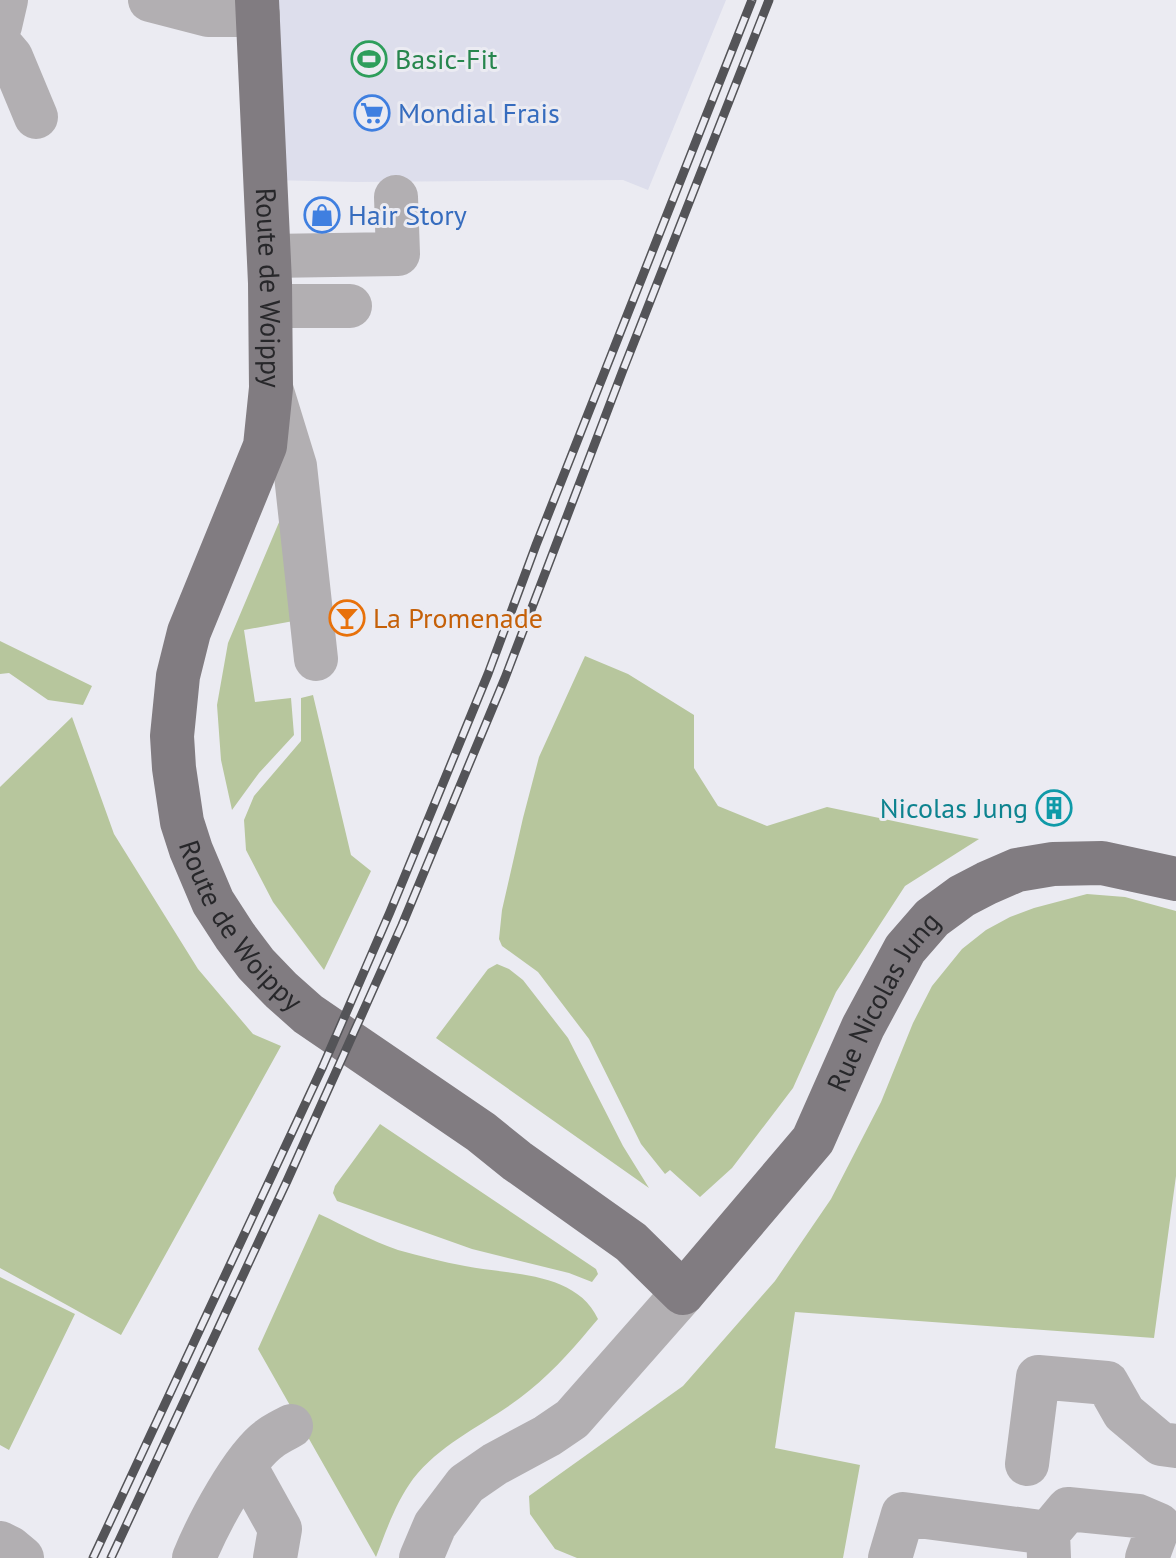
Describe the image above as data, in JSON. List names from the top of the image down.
{
  "streets": {
    "main road": ["Route de Woippy", "Rue Nicolas Jung"]
  },
  "crossings": [
    ["Route de Woippy", "Rue Nicolas Jung"]
  ],
  "places": {
    "sports": ["Basic-Fit"],
    "supermarket": ["Mondial Frais"],
    "shop": ["Hair Story"],
    "bar": ["La Promenade"],
    "building": ["Nicolas Jung"]
  }
}
